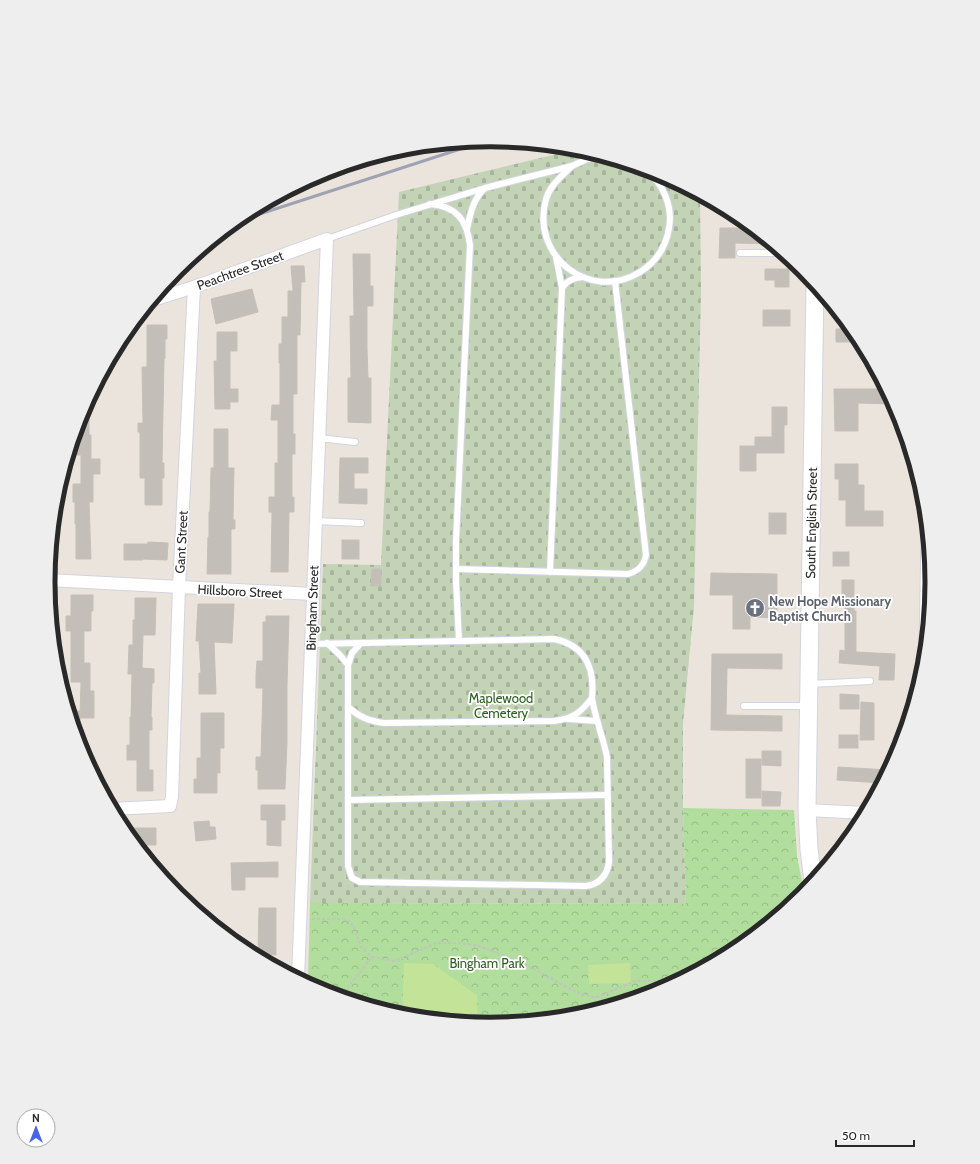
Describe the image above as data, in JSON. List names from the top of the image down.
{
  "streets": {
    "street": [
      "Peachtree Street",
      "South English Street",
      "Gant Street",
      "Hillsboro Street",
      "Bingham Street"
    ]
  },
  "crossings": [
    ["Peachtree Street", "Gant Street"],
    ["Peachtree Street", "Bingham Street"],
    ["Gant Street", "Hillsboro Street"],
    ["Hillsboro Street", "Bingham Street"]
  ],
  "parks": ["Maplewood Cemetery", "Bingham Park"],
  "places": {
    "church": ["New Hope Missionary Baptist Church"]
  },
  "scale_bar": "50 m",
  "north": "top"
}
